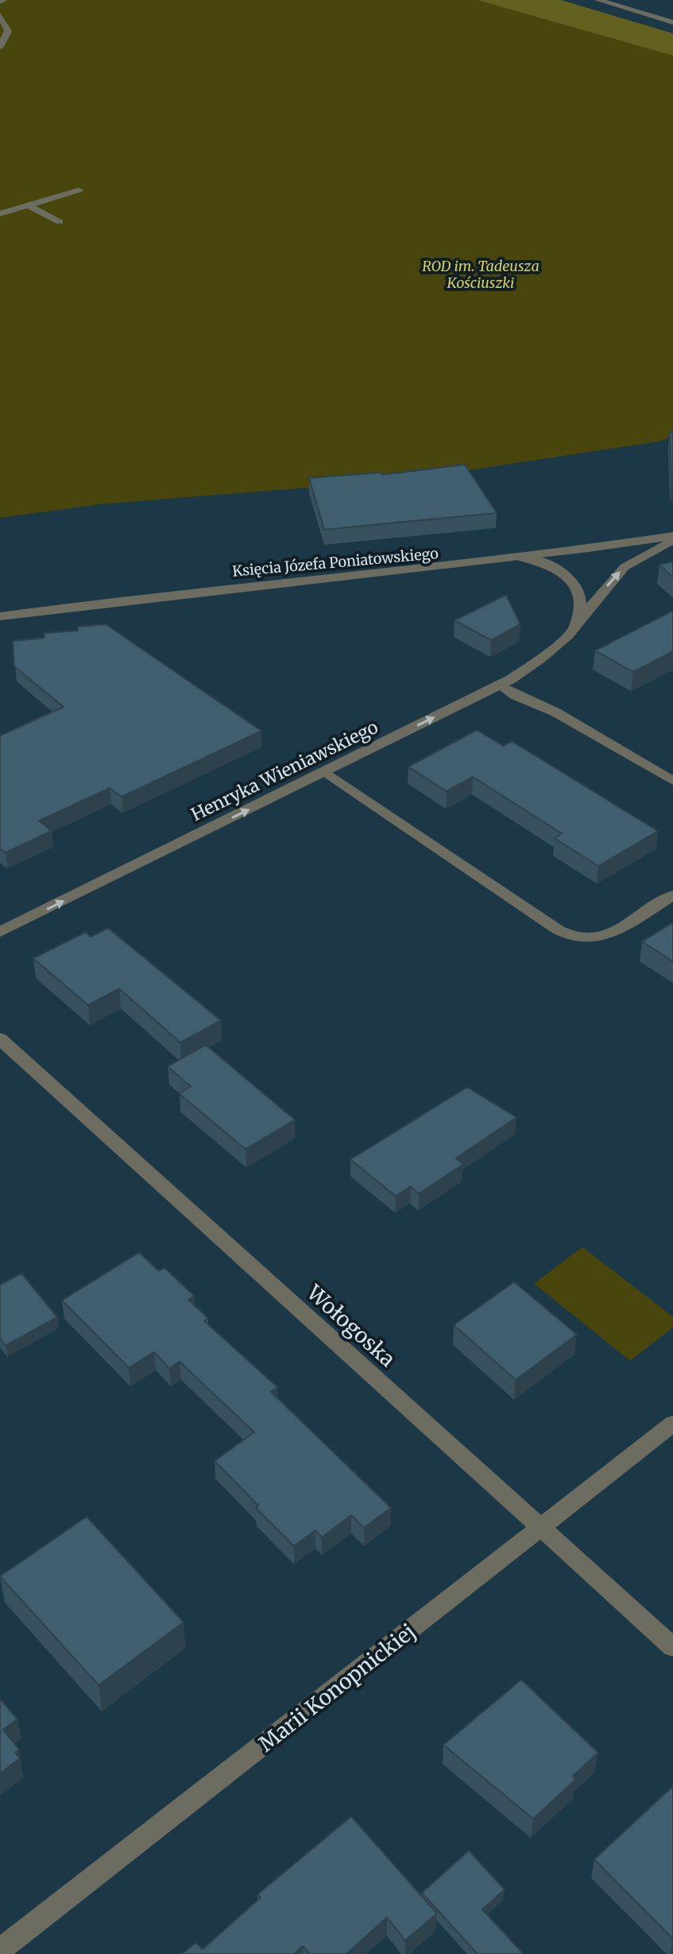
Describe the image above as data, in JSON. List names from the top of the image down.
{
  "streets": {
    "street": [
      "Księcia Józefa Poniatowskiego",
      "Henryka Wieniawskiego",
      "Wołogoska",
      "Marii Konopnickiej"
    ]
  },
  "crossings": [
    ["Księcia Józefa Poniatowskiego", "Henryka Wieniawskiego"],
    ["Wołogoska", "Marii Konopnickiej"]
  ],
  "one_way": ["Henryka Wieniawskiego"],
  "parks": ["ROD im. Tadeusza Kościuszki"]
}
